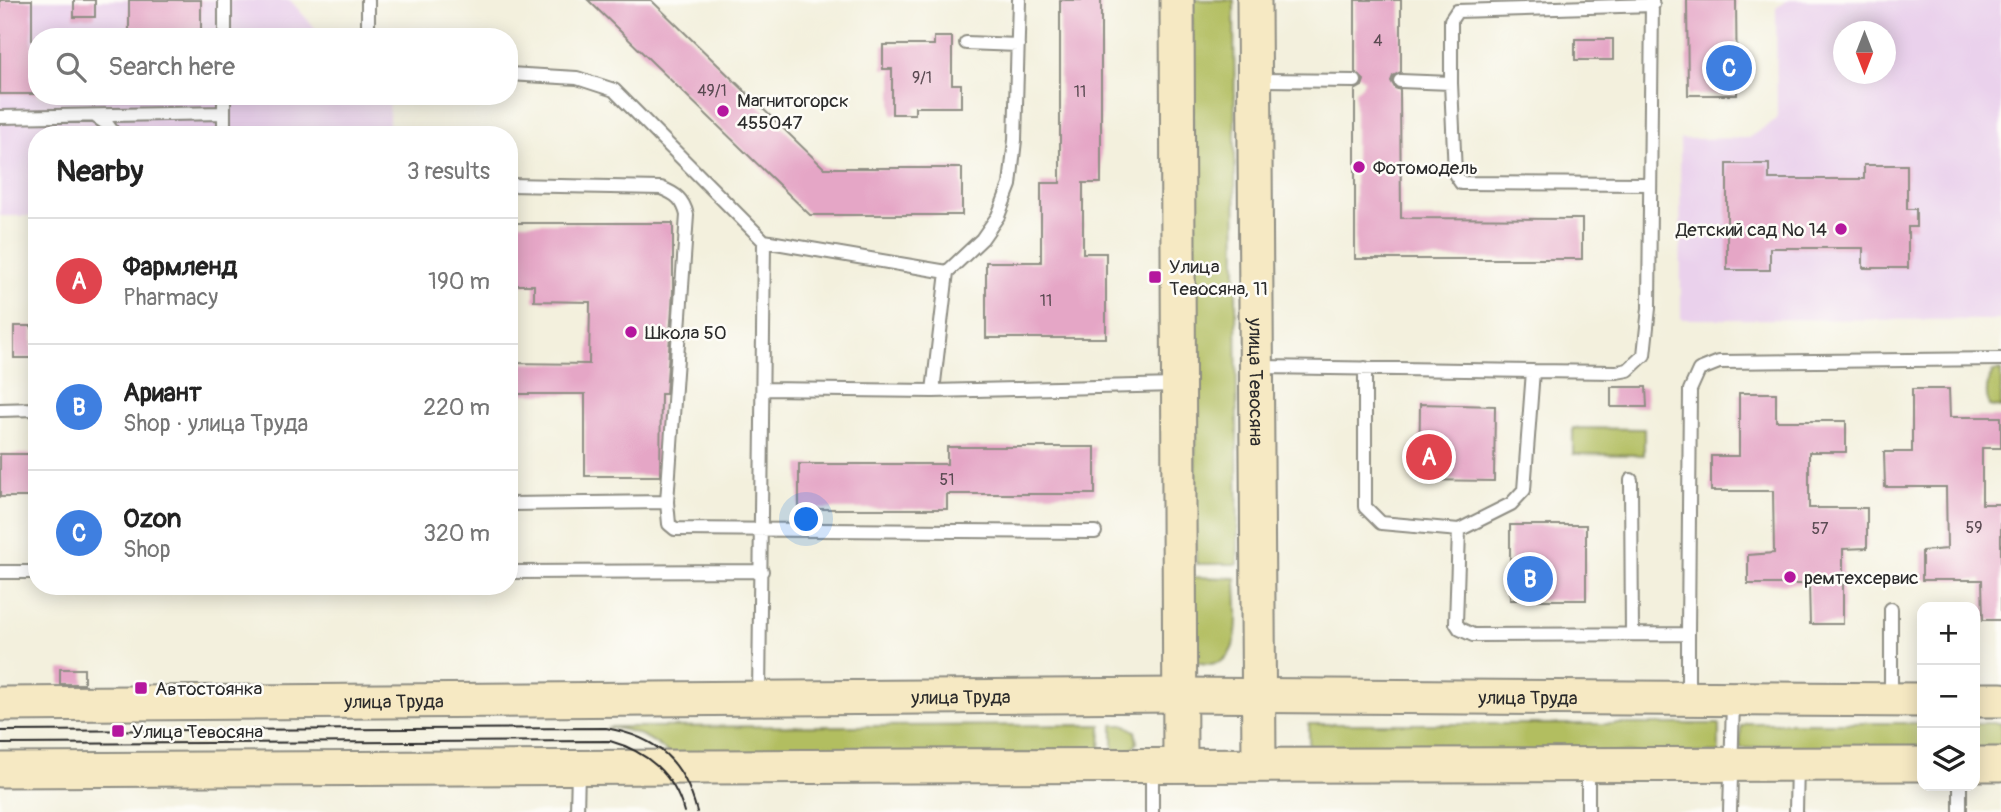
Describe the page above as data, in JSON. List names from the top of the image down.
{
  "streets": {
    "main road": ["улица Тевосяна", "улица Труда"]
  },
  "crossings": [
    ["улица Тевосяна", "улица Труда"]
  ],
  "places": {
    "other": [
      "Магнитогорск 455047",
      "Фотомодель",
      "Детский сад № 14",
      "Школа 50",
      "ремтехсервис"
    ],
    "transit": ["Улица Тевосяна, 11", "Автостоянка", "Улица Тевосяна"]
  },
  "house_numbers": [
    "4",
    "9/1",
    "49/1",
    "11",
    "11",
    "51",
    "59",
    "57"
  ],
  "north": "bottom",
  "page": {
    "search": "Search here",
    "pins": ["C", "A", "B"],
    "heading": ["Nearby", "3 results"],
    "list": [
      {
        "mark": "A",
        "name": "Фармленд",
        "note": "Pharmacy",
        "value": "190 m"
      },
      {
        "mark": "B",
        "name": "Ариант",
        "note": "Shop · улица Труда",
        "value": "220 m"
      },
      {
        "mark": "C",
        "name": "Ozon",
        "note": "Shop",
        "value": "320 m"
      }
    ],
    "map_buttons": ["+", "−"]
  }
}
